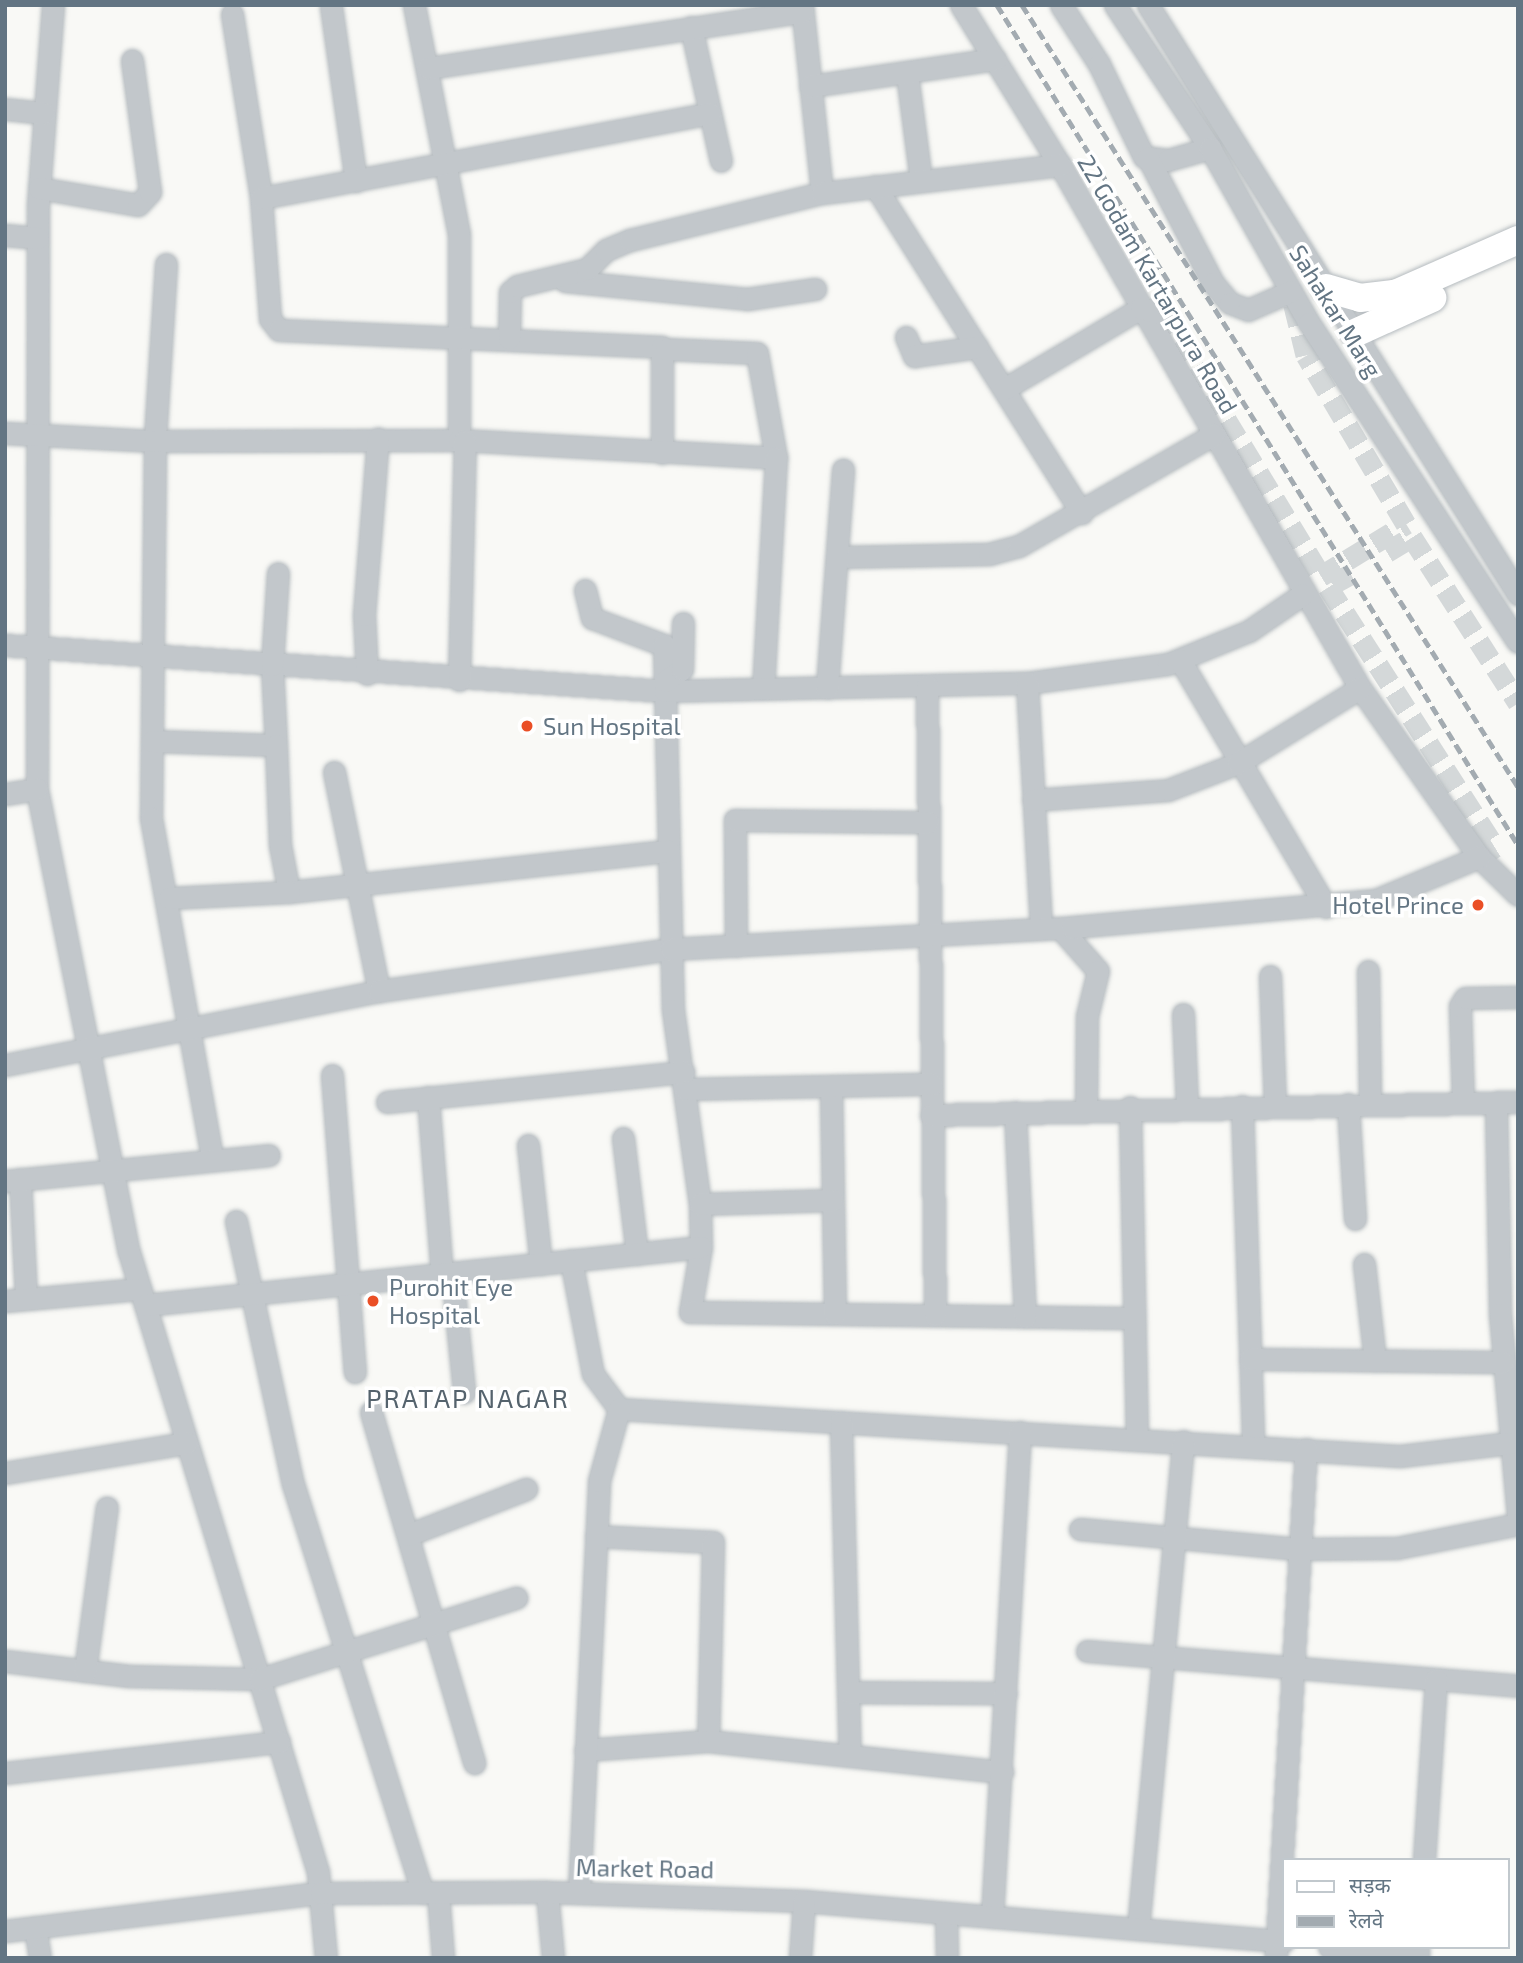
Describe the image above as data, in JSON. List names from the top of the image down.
{
  "streets": {
    "street": ["22 Godam Kartarpura Road", "Sahakar Marg", "Market Road"]
  },
  "districts": ["PRATAP NAGAR"],
  "places": ["Sun Hospital", "Hotel Prince", "Purohit Eye Hospital"],
  "legend": ["सड़क", "रेलवे"]
}
